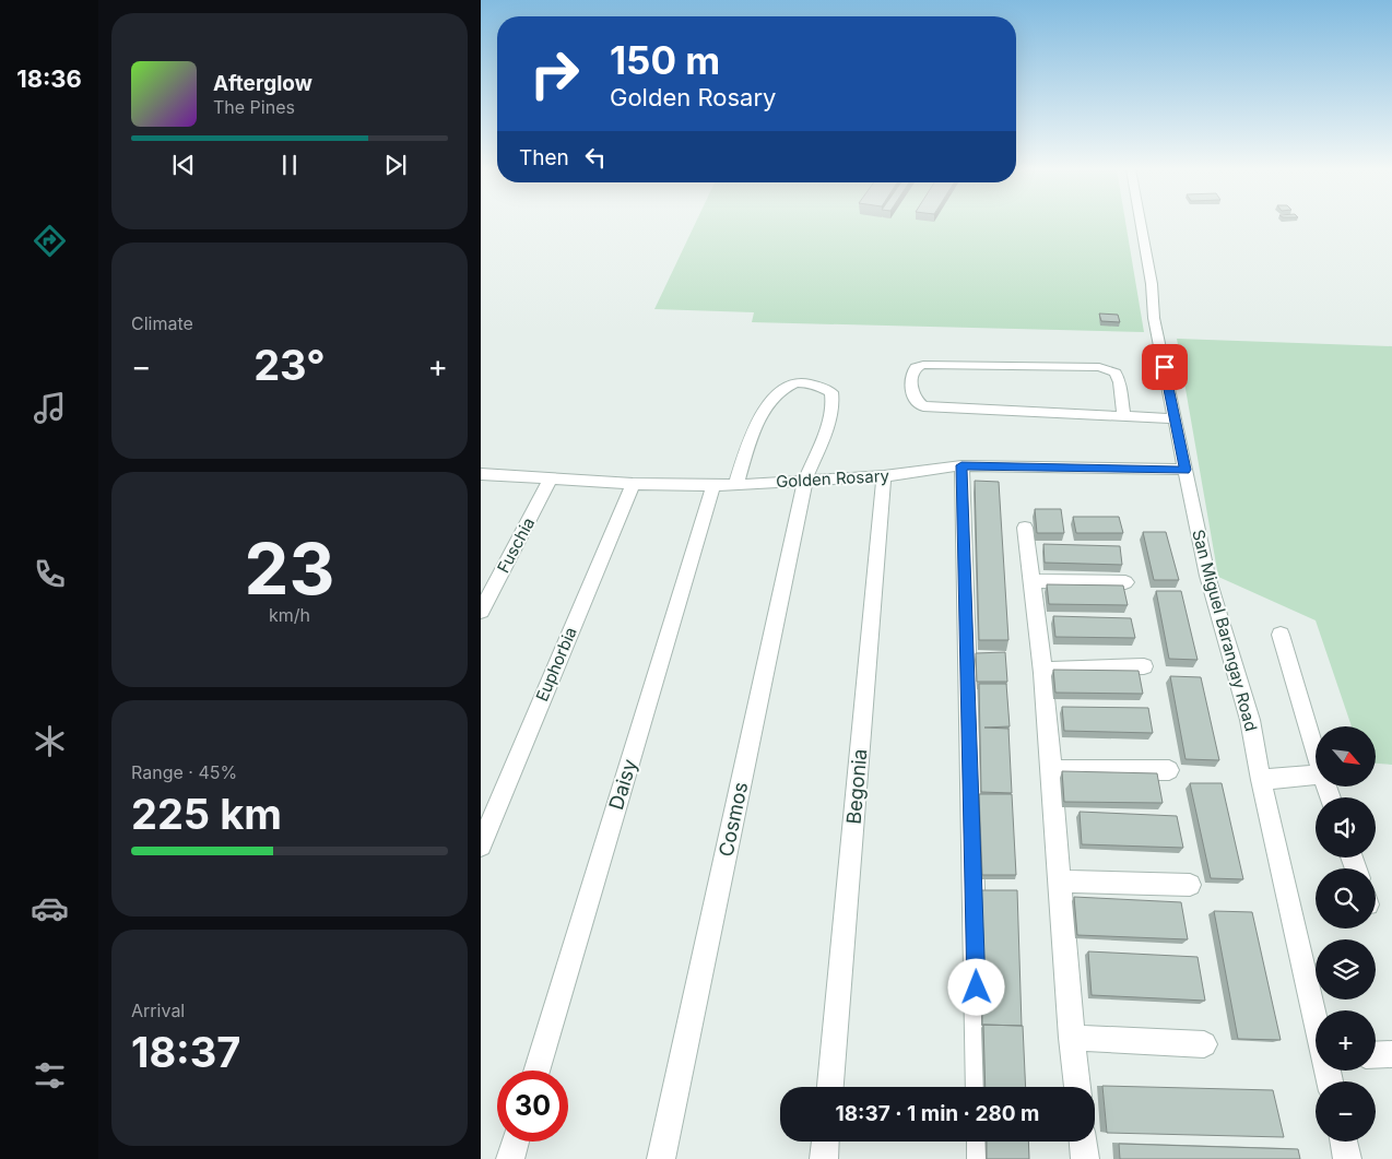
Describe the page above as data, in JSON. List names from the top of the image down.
{
  "streets": {
    "street": [
      "Golden Rosary",
      "Fuschia",
      "San Miguel Barangay Road",
      "Euphorbia",
      "Daisy",
      "Begonia",
      "Cosmos"
    ]
  },
  "crossings": [
    ["Golden Rosary", "Fuschia"],
    ["Golden Rosary", "San Miguel Barangay Road"],
    ["Golden Rosary", "Euphorbia"],
    ["Golden Rosary", "Daisy"],
    ["Golden Rosary", "Begonia"],
    ["Golden Rosary", "Cosmos"]
  ],
  "north": "bottom right",
  "page": {
    "tabs": "18:36",
    "turn": ["150 m", "Golden Rosary"],
    "song": ["Afterglow", "The Pines"],
    "then": "Then",
    "tile": [
      "Climate",
      ["23", "km/h"],
      ["Range · 45%", "225 km"],
      ["Arrival", "18:37"]
    ],
    "heat": ["−", "23°", "+"],
    "map_buttons": ["+", "−"],
    "limit": "30",
    "trip": "18:37 · 1 min · 280 m"
  }
}
